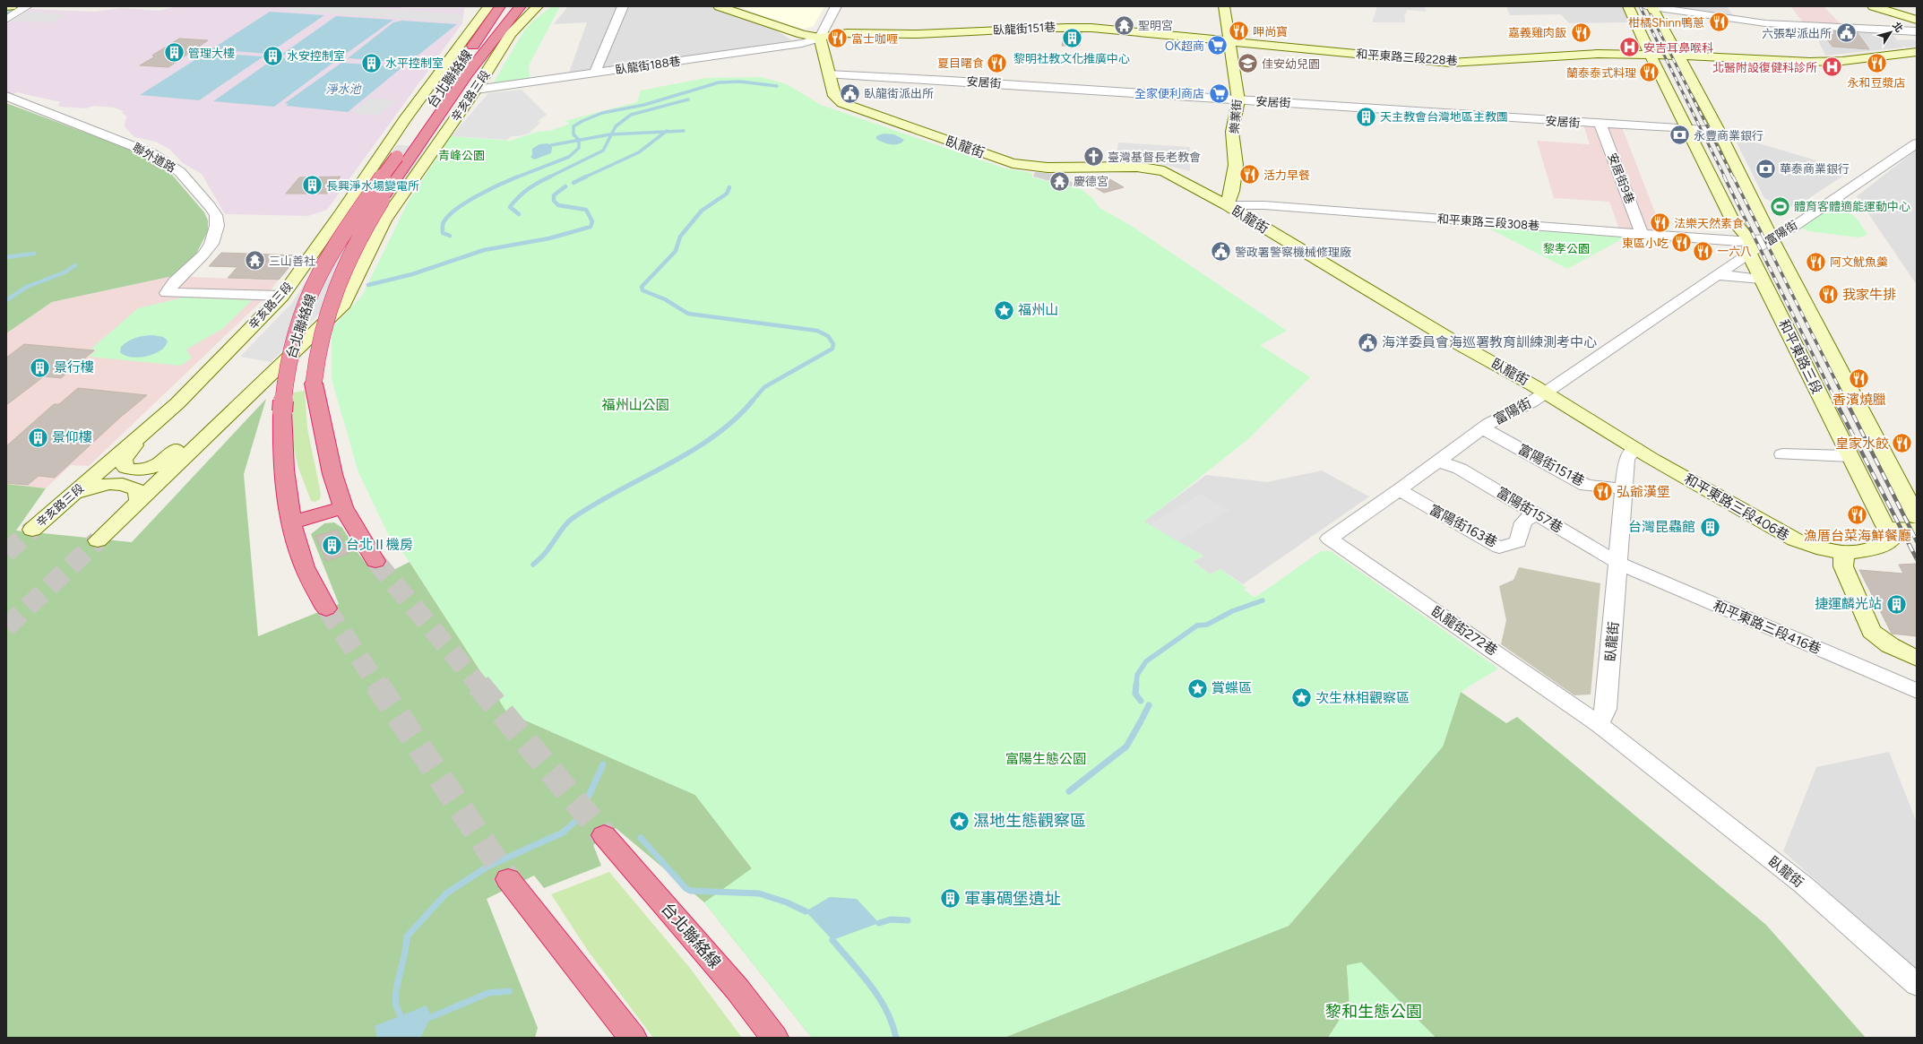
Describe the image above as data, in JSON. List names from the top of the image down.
{
  "streets": {
    "highway": ["台北聯絡線"],
    "main road": [
      "臥龍街151巷",
      "和平東路三段228巷",
      "辛亥路三段",
      "樂業街",
      "臥龍街",
      "和平東路三段",
      "和平東路三段406巷"
    ],
    "street": [
      "臥龍街188巷",
      "安居街",
      "聯外道路",
      "安居街9巷",
      "和平東路三段308巷",
      "富陽街",
      "富陽街151巷",
      "富陽街157巷",
      "富陽街163巷",
      "和平東路三段416巷",
      "臥龍街272巷"
    ]
  },
  "crossings": [
    ["臥龍街151巷", "和平東路三段228巷"],
    ["臥龍街151巷", "臥龍街188巷"],
    ["臥龍街151巷", "樂業街"],
    ["臥龍街151巷", "臥龍街"],
    ["和平東路三段228巷", "樂業街"],
    ["和平東路三段228巷", "和平東路三段"],
    ["臥龍街188巷", "辛亥路三段"],
    ["臥龍街188巷", "臥龍街"],
    ["安居街", "樂業街"],
    ["安居街", "臥龍街"],
    ["安居街", "安居街9巷"],
    ["安居街", "和平東路三段"],
    ["辛亥路三段", "聯外道路"],
    ["樂業街", "臥龍街"],
    ["樂業街", "和平東路三段308巷"],
    ["臥龍街", "和平東路三段308巷"],
    ["臥龍街", "富陽街"],
    ["臥龍街", "富陽街151巷"],
    ["臥龍街", "和平東路三段406巷"],
    ["臥龍街", "富陽街157巷"],
    ["臥龍街", "和平東路三段416巷"],
    ["臥龍街", "臥龍街272巷"],
    ["安居街9巷", "和平東路三段308巷"],
    ["和平東路三段308巷", "富陽街"],
    ["和平東路三段308巷", "和平東路三段"],
    ["富陽街", "和平東路三段"],
    ["富陽街", "富陽街151巷"],
    ["富陽街", "富陽街157巷"],
    ["富陽街", "富陽街163巷"],
    ["富陽街", "臥龍街272巷"],
    ["和平東路三段", "和平東路三段406巷"],
    ["富陽街157巷", "富陽街163巷"],
    ["富陽街157巷", "和平東路三段416巷"]
  ],
  "water": ["淨水池"],
  "parks": [
    "青峰公園",
    "黎孝公園",
    "福州山公園",
    "富陽生態公園",
    "黎和生態公園"
  ],
  "places": {
    "restaurant": [
      "柑橘Shinn鴨蔥",
      "呷尚寶",
      "嘉義雞肉飯",
      "富士咖喱",
      "夏目曙食",
      "永和豆漿店",
      "蘭泰泰式料理",
      "活力早餐",
      "法樂天然素食",
      "東區小吃",
      "一六八",
      "阿文魷魚羹",
      "我家牛排",
      "香濱燒臘",
      "皇家水餃",
      "弘爺漢堡",
      "漁厝台菜海鮮餐廳"
    ],
    "temple": ["聖明宮", "慶德宮", "三山善社"],
    "public building": [
      "六張犁派出所",
      "臥龍街派出所",
      "警政署警察機械修理廠",
      "海洋委員會海巡署教育訓練測考中心"
    ],
    "building": [
      "黎明社教文化推廣中心",
      "管理大樓",
      "水安控制室",
      "水平控制室",
      "天主教會台灣地區主教團",
      "長興淨水場變電所",
      "景行樓",
      "景仰樓",
      "台灣昆蟲館",
      "台北Ⅱ機房",
      "捷運麟光站",
      "軍事碉堡遺址"
    ],
    "supermarket": ["OK超商", "全家便利商店"],
    "hospital": ["安吉耳鼻喉科", "北醫附設復健科診所"],
    "school or university": ["佳安幼兒園"],
    "bank": ["永豐商業銀行", "華泰商業銀行"],
    "church": ["臺灣基督長老教會"],
    "sports": ["體育客體適能運動中心"],
    "place": [
      "福州山",
      "賞蝶區",
      "次生林相觀察區",
      "濕地生態觀察區"
    ]
  },
  "north": "top right"
}
